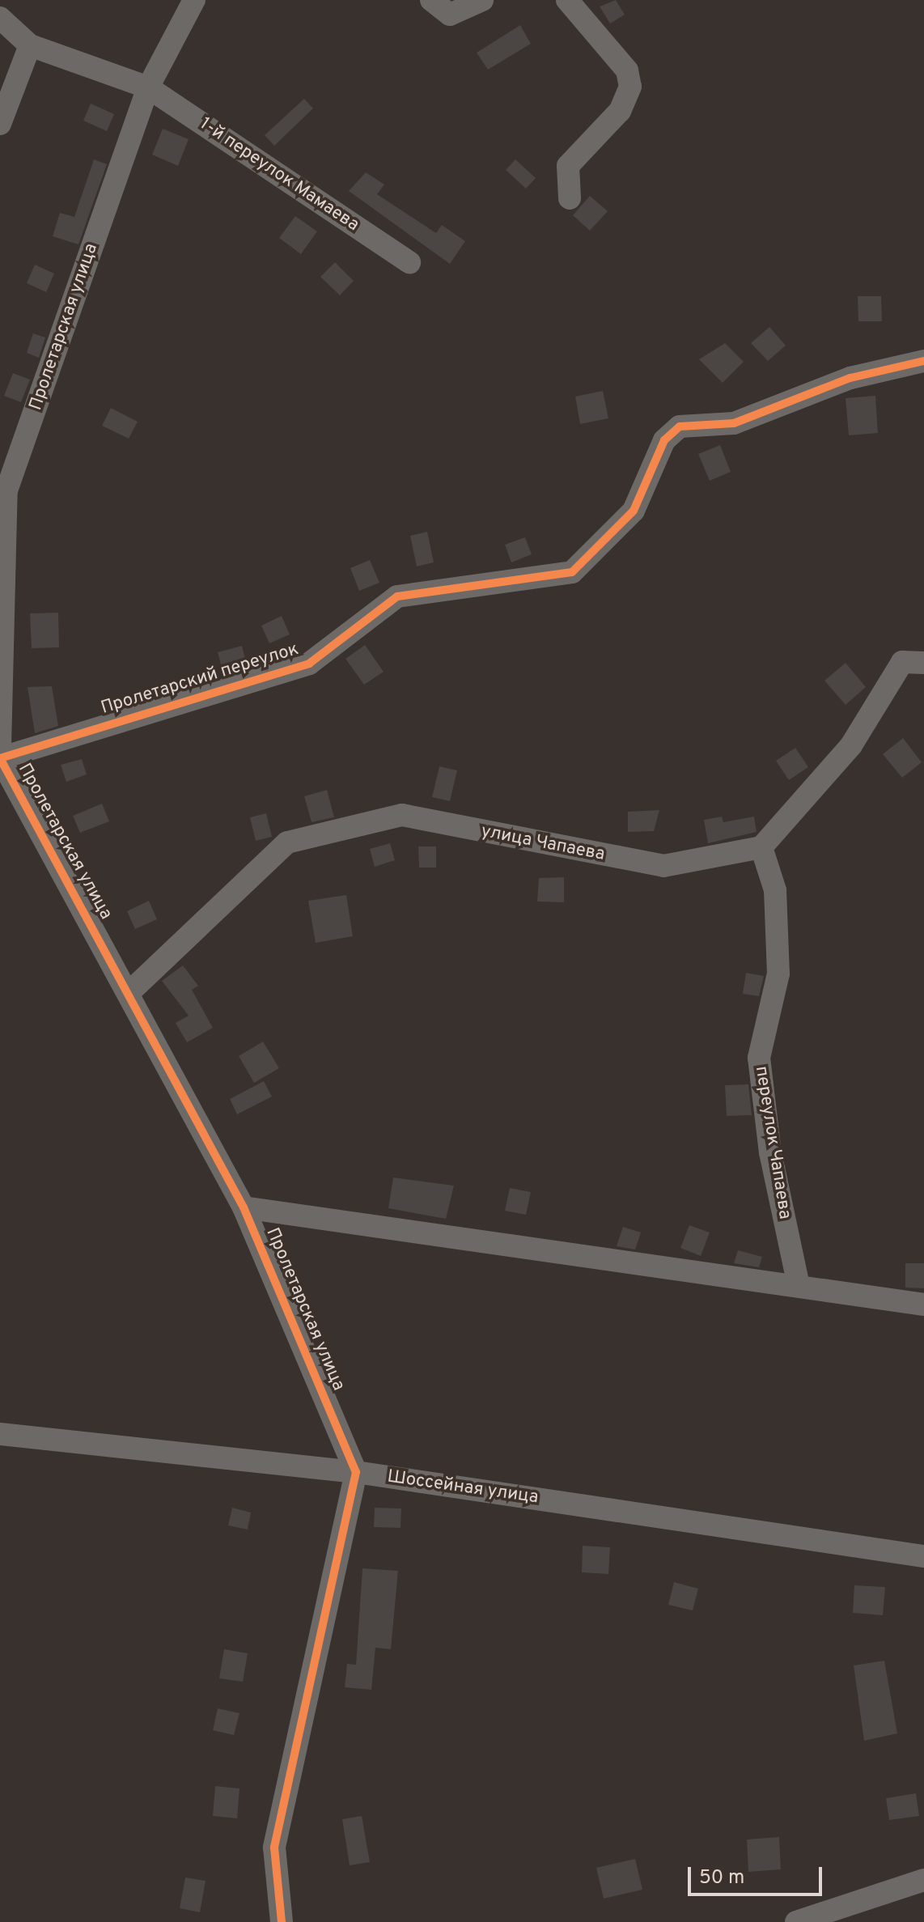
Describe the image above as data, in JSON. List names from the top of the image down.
{
  "streets": {
    "street": [
      "1-й переулок Мамаева",
      "Пролетарская улица",
      "Пролетарский переулок",
      "улица Чапаева",
      "переулок Чапаева",
      "Шоссейная улица"
    ]
  },
  "crossings": [
    ["1-й переулок Мамаева", "Пролетарская улица"],
    ["Пролетарская улица", "Пролетарский переулок"],
    ["Пролетарская улица", "улица Чапаева"],
    ["Пролетарская улица", "Шоссейная улица"],
    ["улица Чапаева", "переулок Чапаева"]
  ],
  "scale_bar": "50 m"
}
